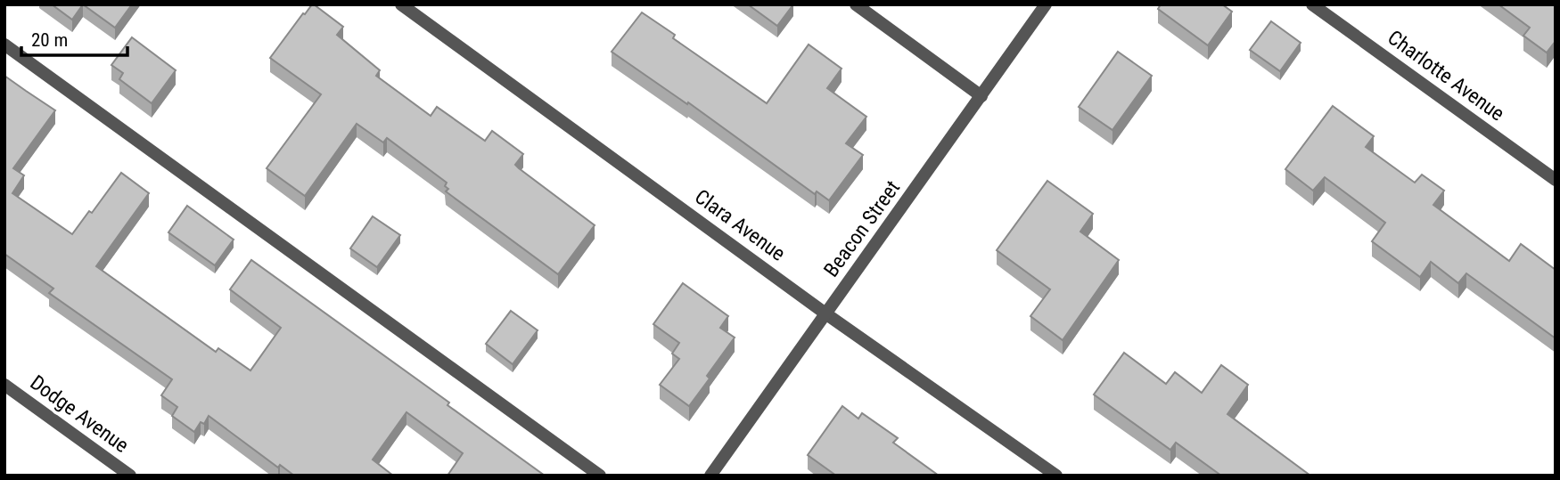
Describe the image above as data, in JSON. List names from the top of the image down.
{
  "streets": {
    "street": [
      "Charlotte Avenue",
      "Clara Avenue",
      "Beacon Street",
      "Dodge Avenue"
    ]
  },
  "crossings": [
    ["Clara Avenue", "Beacon Street"]
  ],
  "scale_bar": "20 m"
}
